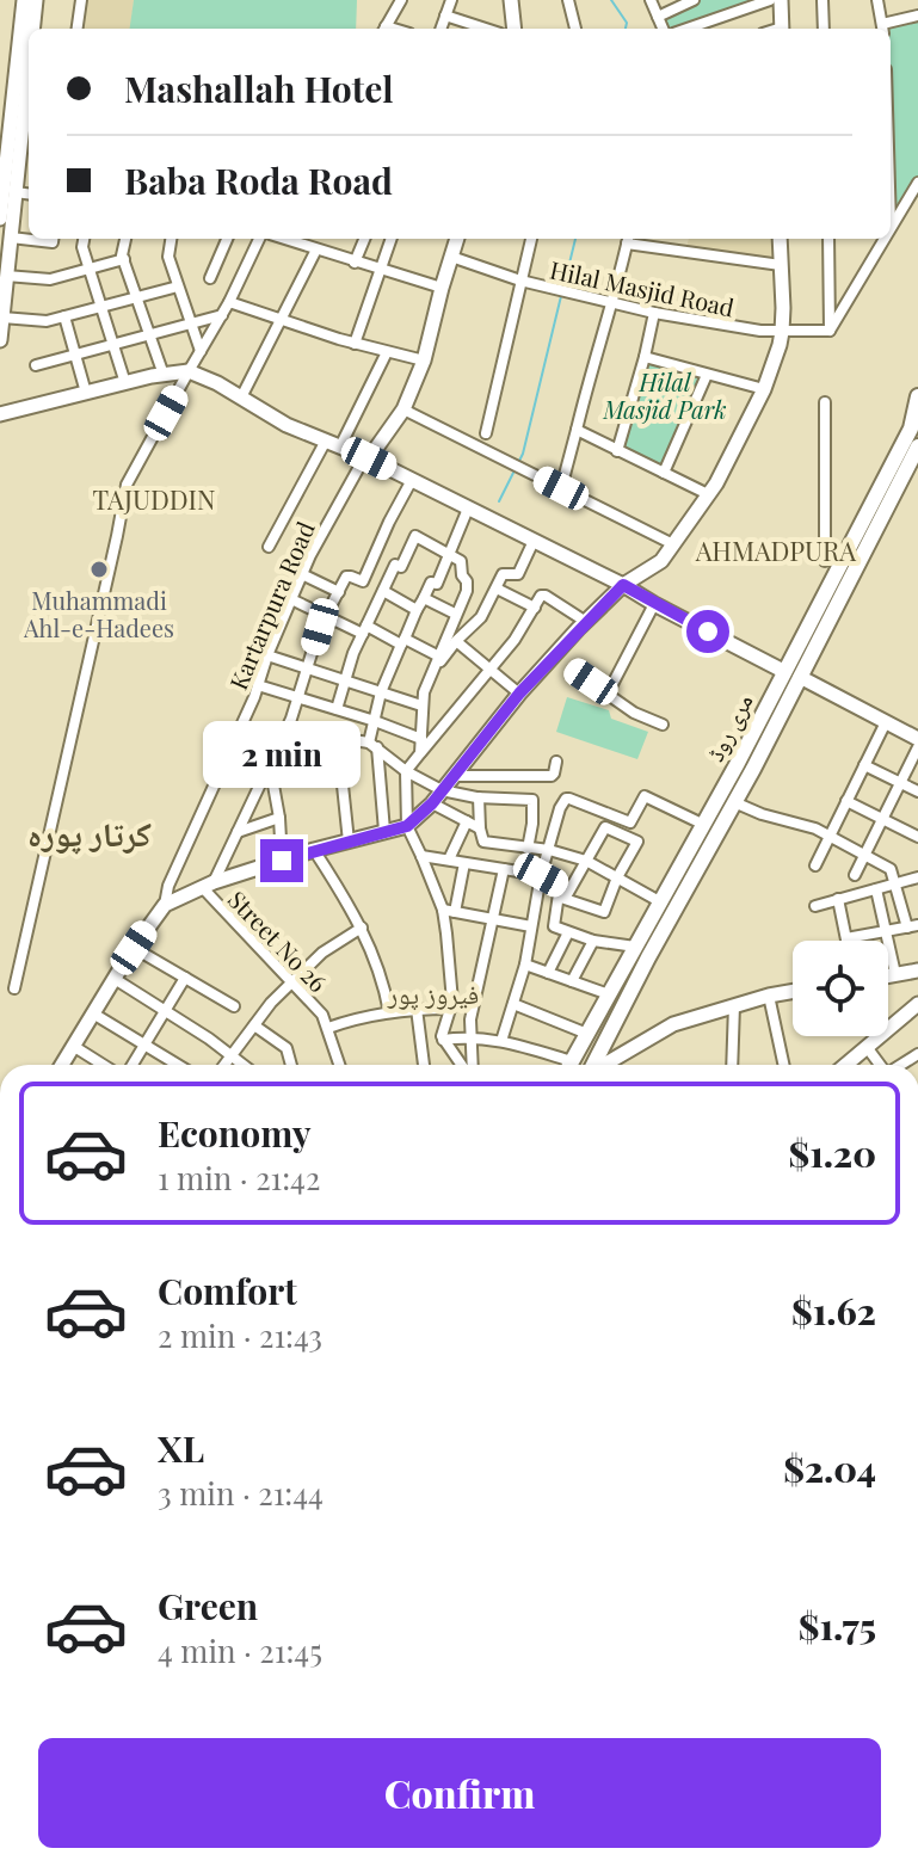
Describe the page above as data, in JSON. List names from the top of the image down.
{
  "streets": {
    "main road": ["مری روڈ"],
    "street": ["Hilal Masjid Road", "Kartarpura Road", "Street No 26"]
  },
  "districts": [
    "TAJUDDIN",
    "AHMADPURA",
    "کرتار پورہ",
    "فیروز پور"
  ],
  "parks": ["Hilal Masjid Park"],
  "places": ["Muhammadi Ahl-e-Hadees"],
  "page": {
    "banner": ["Mashallah Hotel", "Baba Roda Road"],
    "bubble": "2 min",
    "list": [
      {
        "name": "Economy",
        "note": "1 min · 21:42",
        "value": "$1.20"
      },
      {
        "name": "Comfort",
        "note": "2 min · 21:43",
        "value": "$1.62"
      },
      {
        "name": "XL",
        "note": "3 min · 21:44",
        "value": "$2.04"
      },
      {
        "name": "Green",
        "note": "4 min · 21:45",
        "value": "$1.75"
      }
    ],
    "buttons": "Confirm"
  }
}
